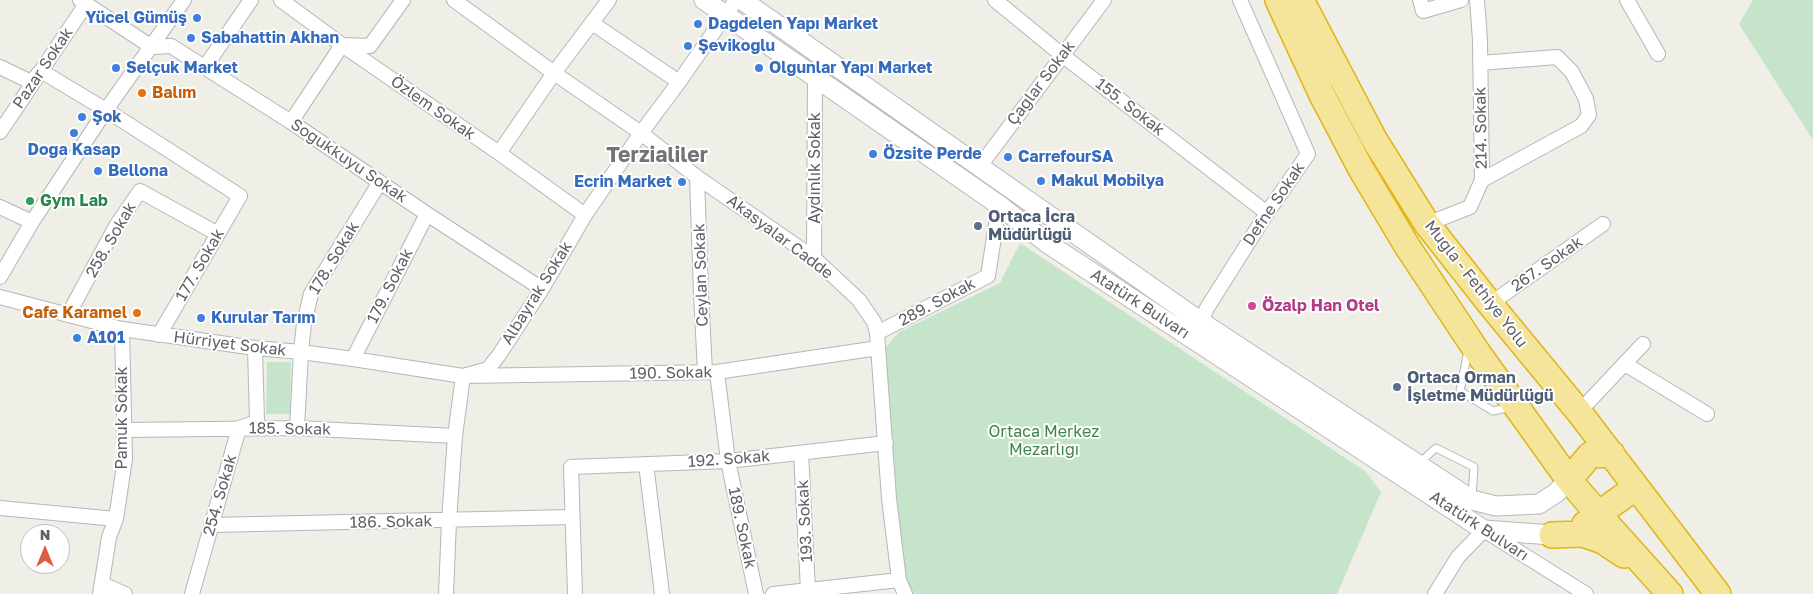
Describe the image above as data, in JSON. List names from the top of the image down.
{
  "streets": {
    "highway": ["Muğla - Fethiye Yolu"],
    "main road": ["Atatürk Bulvarı"],
    "street": [
      "Pazar Sokak",
      "Çağlar Sokak",
      "155. Sokak",
      "Özlem Sokak",
      "214. Sokak",
      "Soğukkuyu Sokak",
      "Aydınlık Sokak",
      "Defne Sokak",
      "Akasyalar Cadde",
      "258. Sokak",
      "178. Sokak",
      "267. Sokak",
      "177. Sokak",
      "Ceylan Sokak",
      "179. Sokak",
      "Albayrak Sokak",
      "289. Sokak",
      "Hürriyet Sokak",
      "190. Sokak",
      "Pamuk Sokak",
      "185. Sokak",
      "192. Sokak",
      "254. Sokak",
      "193. Sokak",
      "186. Sokak",
      "189. Sokak"
    ]
  },
  "crossings": [
    ["Çağlar Sokak", "155. Sokak"],
    ["Çağlar Sokak", "Atatürk Bulvarı"],
    ["155. Sokak", "Defne Sokak"],
    ["Özlem Sokak", "Albayrak Sokak"],
    ["214. Sokak", "Muğla - Fethiye Yolu"],
    ["Soğukkuyu Sokak", "178. Sokak"],
    ["Soğukkuyu Sokak", "179. Sokak"],
    ["Soğukkuyu Sokak", "Albayrak Sokak"],
    ["Aydınlık Sokak", "Akasyalar Cadde"],
    ["Aydınlık Sokak", "Atatürk Bulvarı"],
    ["Defne Sokak", "Atatürk Bulvarı"],
    ["Akasyalar Cadde", "Ceylan Sokak"],
    ["Akasyalar Cadde", "Albayrak Sokak"],
    ["Akasyalar Cadde", "289. Sokak"],
    ["Akasyalar Cadde", "190. Sokak"],
    ["Akasyalar Cadde", "192. Sokak"],
    ["258. Sokak", "177. Sokak"],
    ["258. Sokak", "Hürriyet Sokak"],
    ["178. Sokak", "Hürriyet Sokak"],
    ["178. Sokak", "185. Sokak"],
    ["267. Sokak", "Muğla - Fethiye Yolu"],
    ["177. Sokak", "Hürriyet Sokak"],
    ["Ceylan Sokak", "190. Sokak"],
    ["Ceylan Sokak", "189. Sokak"],
    ["Muğla - Fethiye Yolu", "Atatürk Bulvarı"],
    ["179. Sokak", "Hürriyet Sokak"],
    ["Albayrak Sokak", "Atatürk Bulvarı"],
    ["Albayrak Sokak", "Hürriyet Sokak"],
    ["Albayrak Sokak", "190. Sokak"],
    ["289. Sokak", "Atatürk Bulvarı"],
    ["Hürriyet Sokak", "190. Sokak"],
    ["Hürriyet Sokak", "Pamuk Sokak"],
    ["190. Sokak", "189. Sokak"],
    ["Pamuk Sokak", "185. Sokak"],
    ["185. Sokak", "254. Sokak"],
    ["192. Sokak", "193. Sokak"],
    ["192. Sokak", "186. Sokak"],
    ["192. Sokak", "189. Sokak"],
    ["254. Sokak", "186. Sokak"]
  ],
  "districts": ["Terzialiler"],
  "parks": ["Ortaca Merkez Mezarlığı"],
  "places": [
    "Yücel Gümüş",
    "Dağdelen Yapı Market",
    "Sabahattin Akhan",
    "Şevikoğlu",
    "Selçuk Market",
    "Olgunlar Yapı Market",
    "Balım",
    "Şok",
    "Doğa Kasap",
    "Özsite Perde",
    "CarrefourSA",
    "Bellona",
    "Makul Mobilya",
    "Ecrin Market",
    "Gym Lab",
    "Ortaca İcra Müdürlüğü",
    "Özalp Han Otel",
    "Cafe Karamel",
    "Kurular Tarım",
    "A101",
    "Ortaca Orman İşletme Müdürlüğü"
  ],
  "north": "top"
}
